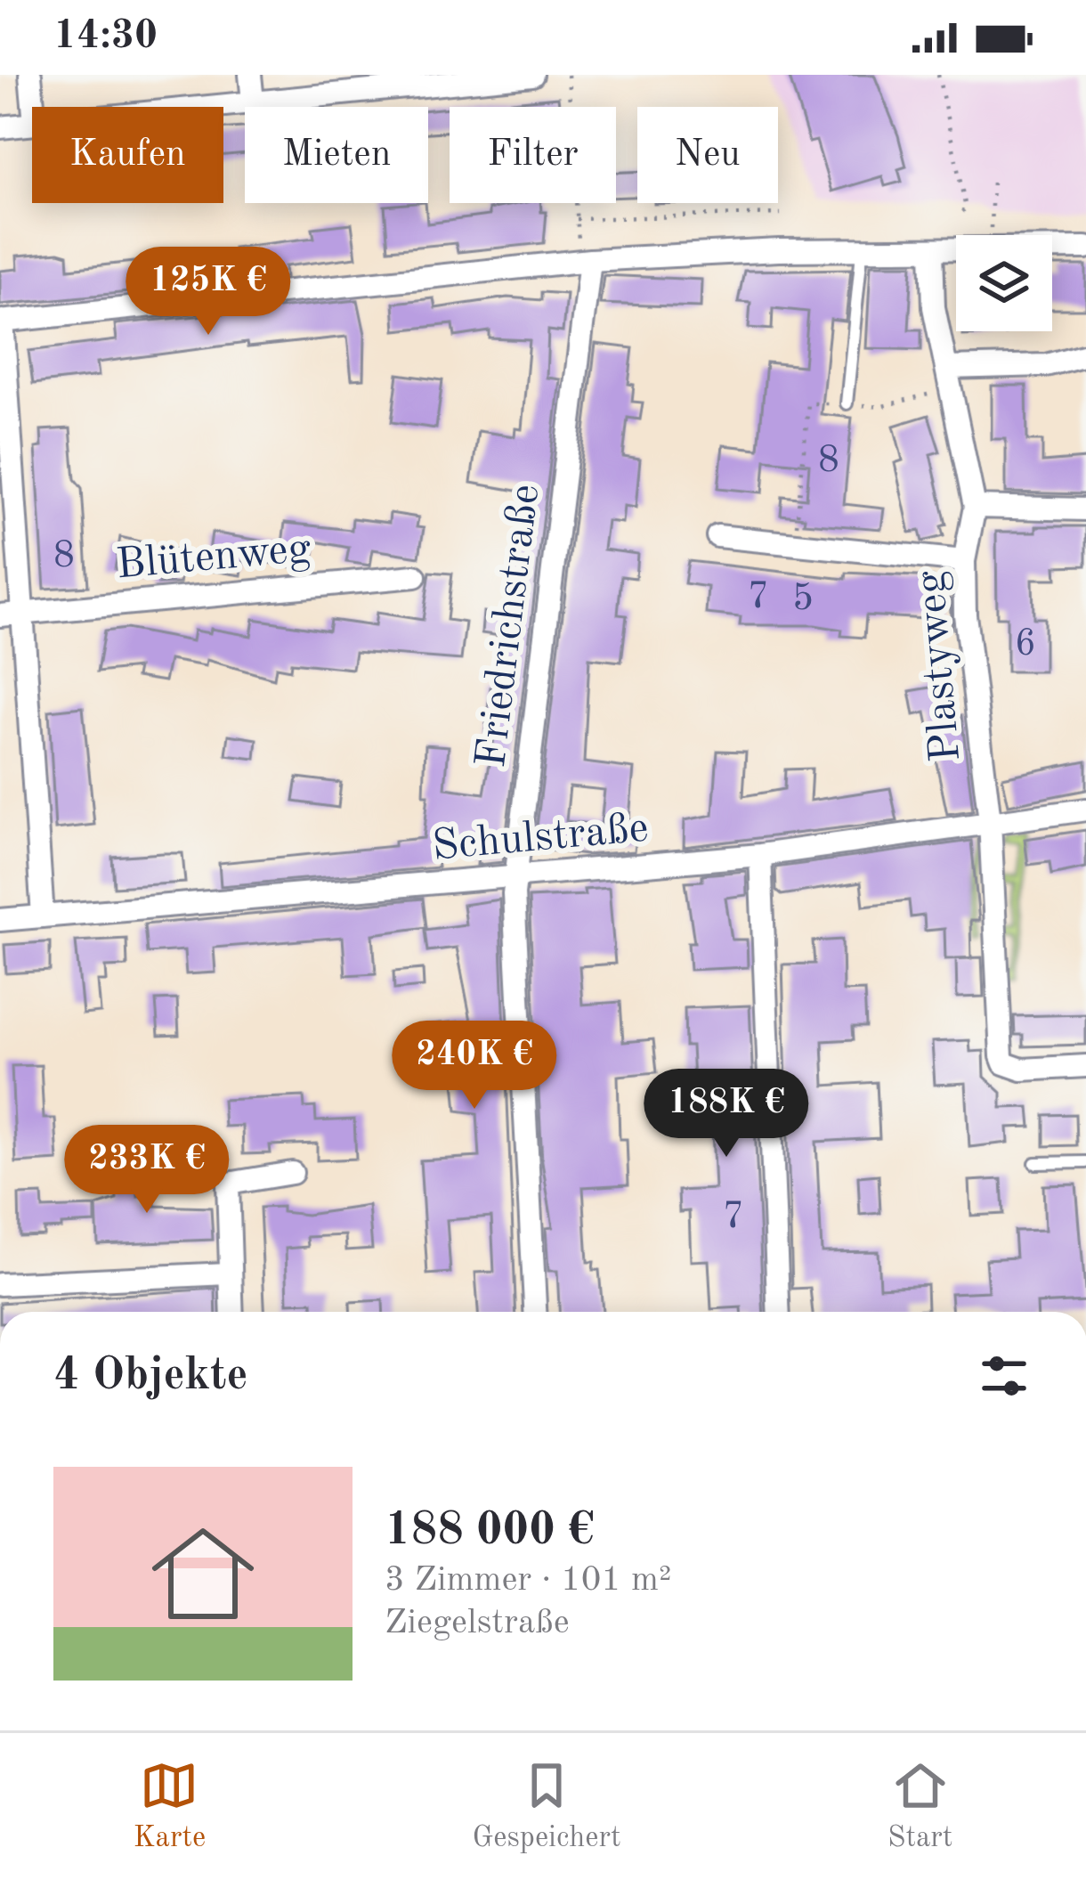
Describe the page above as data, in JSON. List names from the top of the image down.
{
  "streets": {
    "street": [
      "Blütenweg",
      "Friedrichstraße",
      "Plastyweg",
      "Schulstraße"
    ]
  },
  "crossings": [
    ["Friedrichstraße", "Schulstraße"],
    ["Plastyweg", "Schulstraße"]
  ],
  "house_numbers": [
    "8",
    "8",
    "7",
    "5",
    "6",
    "7"
  ],
  "page": {
    "status": "14:30",
    "chip": [
      "Kaufen",
      "Mieten",
      "Filter",
      "Neu"
    ],
    "price": [
      "125K €",
      "240K €",
      "188K €",
      "233K €"
    ],
    "heading": "4 Objekte",
    "list": [
      {
        "name": "188 000 €",
        "note": "3 Zimmer · 101 m² · Ziegelstraße"
      }
    ],
    "tabs": ["Karte", "Gespeichert", "Start"]
  }
}
